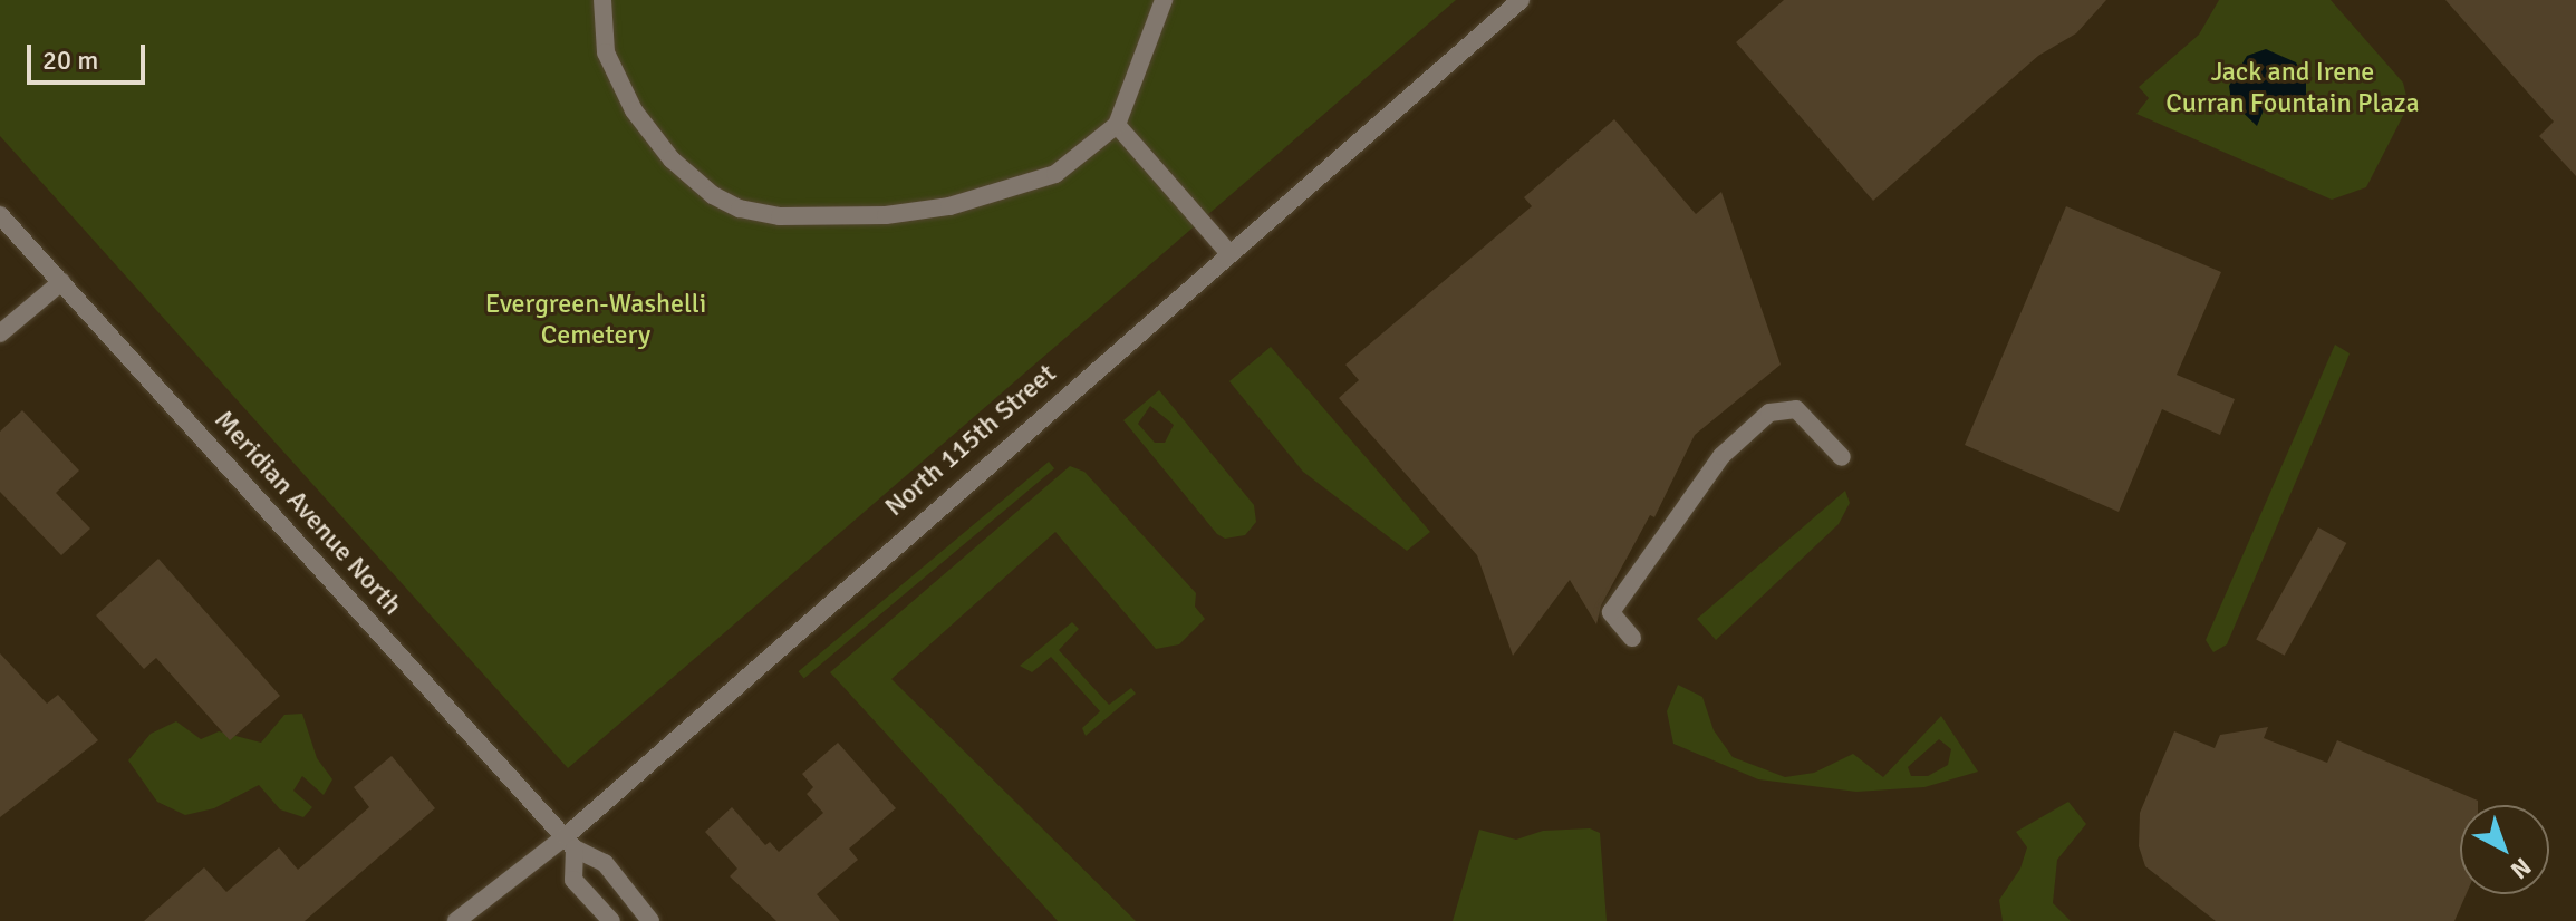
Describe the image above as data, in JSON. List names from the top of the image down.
{
  "streets": {
    "street": ["North 115th Street", "Meridian Avenue North"]
  },
  "crossings": [
    ["North 115th Street", "Meridian Avenue North"]
  ],
  "parks": ["Jack and Irene Curran Fountain Plaza", "Evergreen-Washelli Cemetery"],
  "scale_bar": "20 m",
  "north": "bottom right"
}
